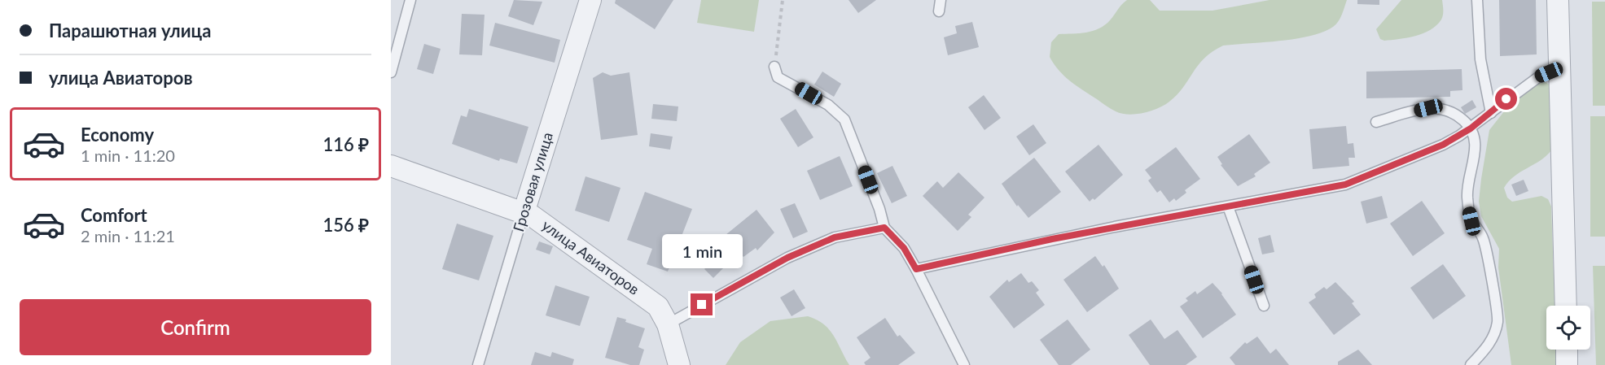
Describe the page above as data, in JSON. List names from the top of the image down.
{
  "streets": {
    "street": ["Грозовая улица", "улица Авиаторов"]
  },
  "crossings": [
    ["Грозовая улица", "улица Авиаторов"]
  ],
  "page": {
    "banner": ["Парашютная улица", "улица Авиаторов"],
    "list": [
      {
        "name": "Economy",
        "note": "1 min · 11:20",
        "value": "116 ₽"
      },
      {
        "name": "Comfort",
        "note": "2 min · 11:21",
        "value": "156 ₽"
      }
    ],
    "bubble": "1 min",
    "buttons": "Confirm"
  }
}
